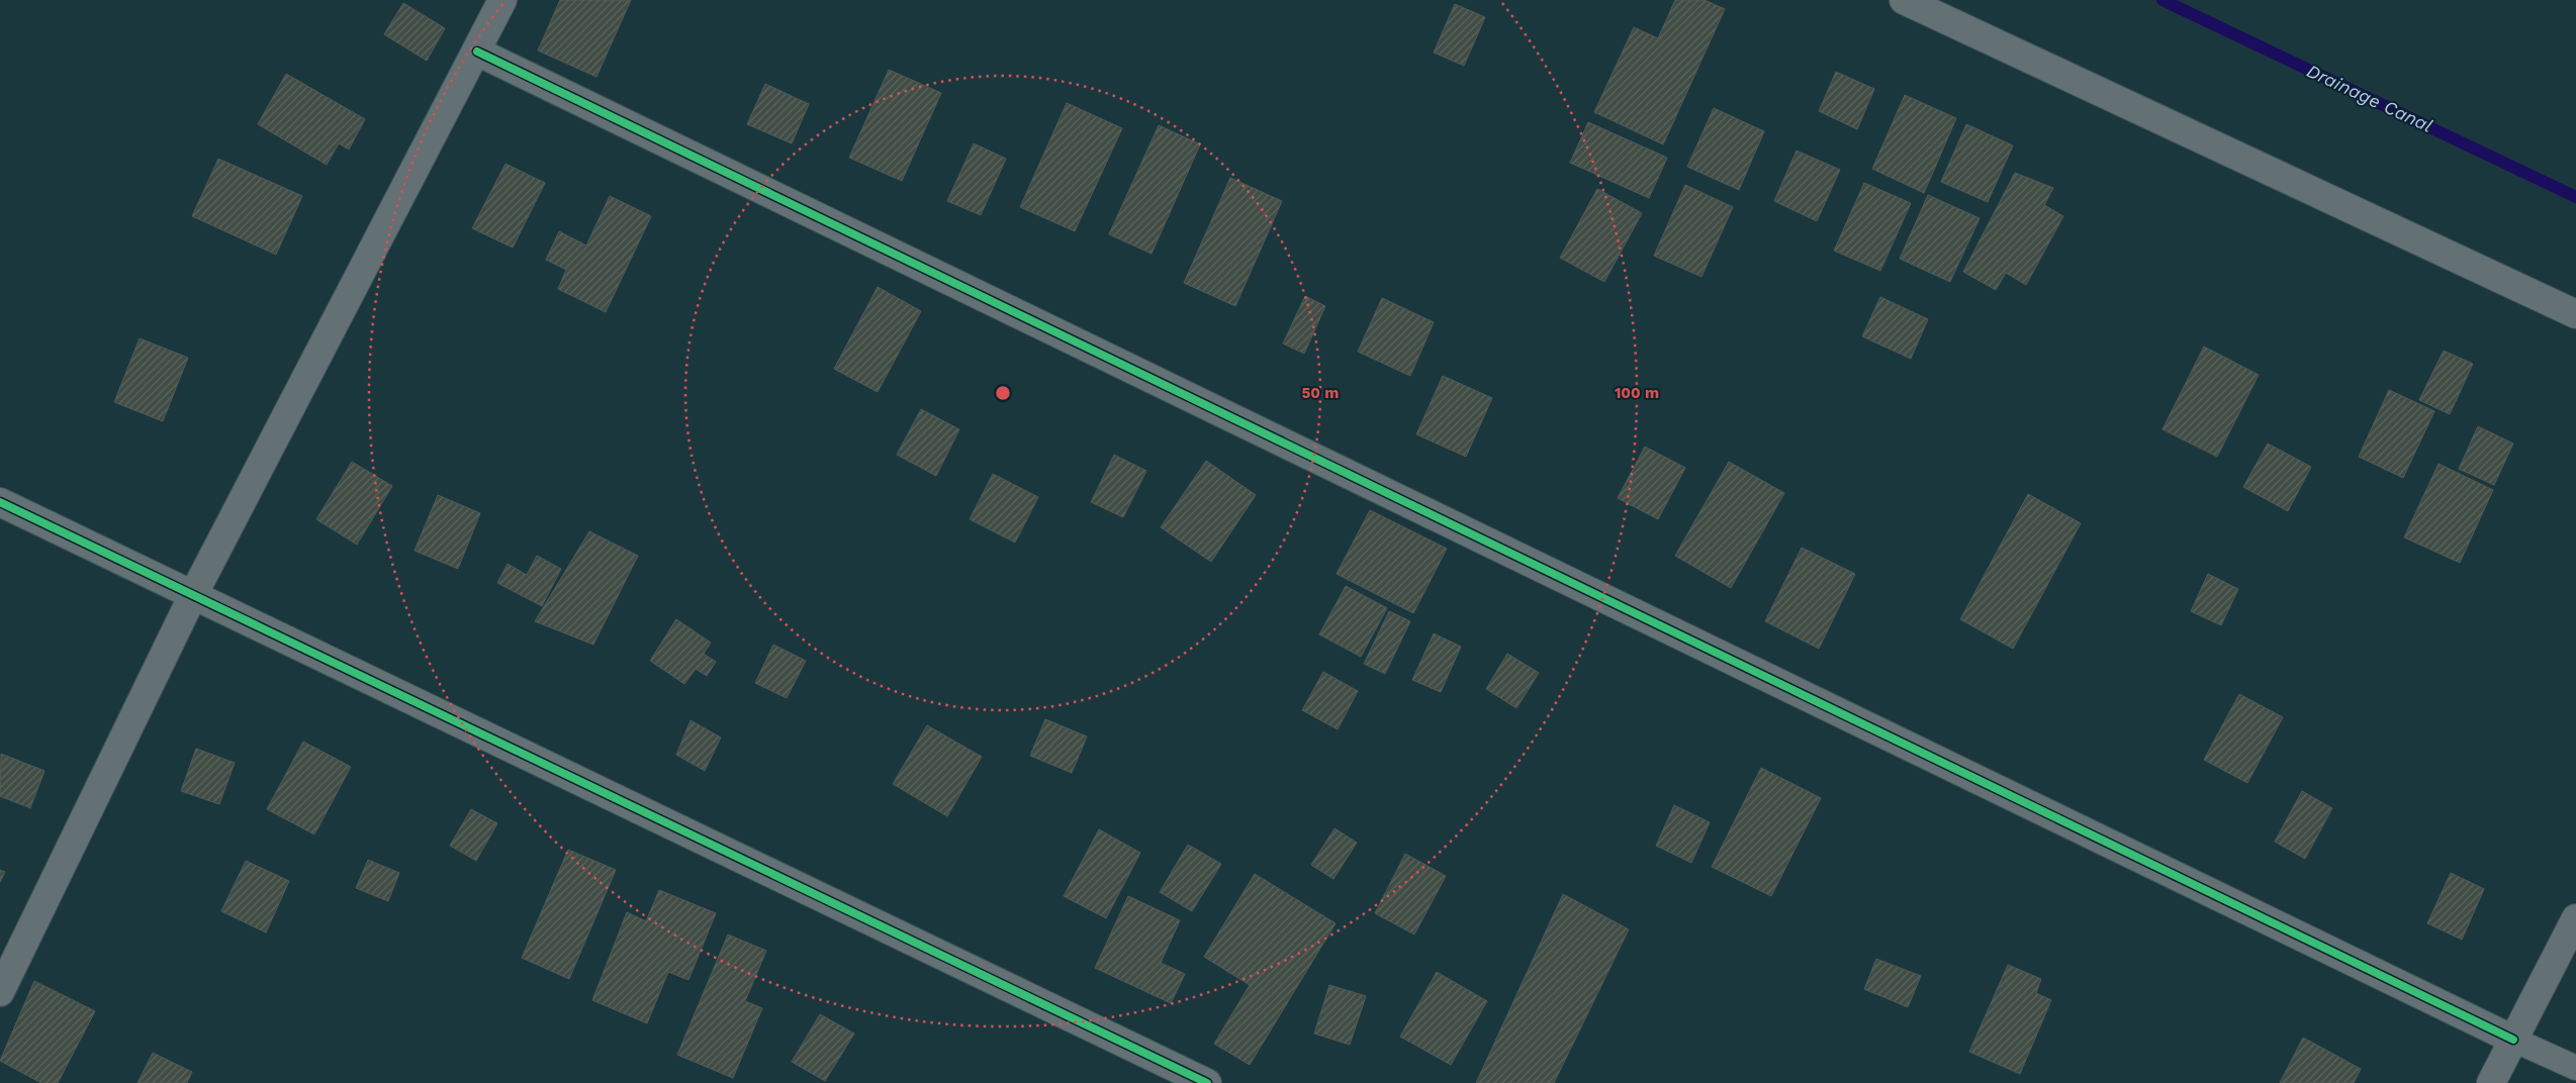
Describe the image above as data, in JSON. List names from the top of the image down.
{
  "water": ["Drainage Canal"],
  "rings": ["50 m", "100 m"]
}
